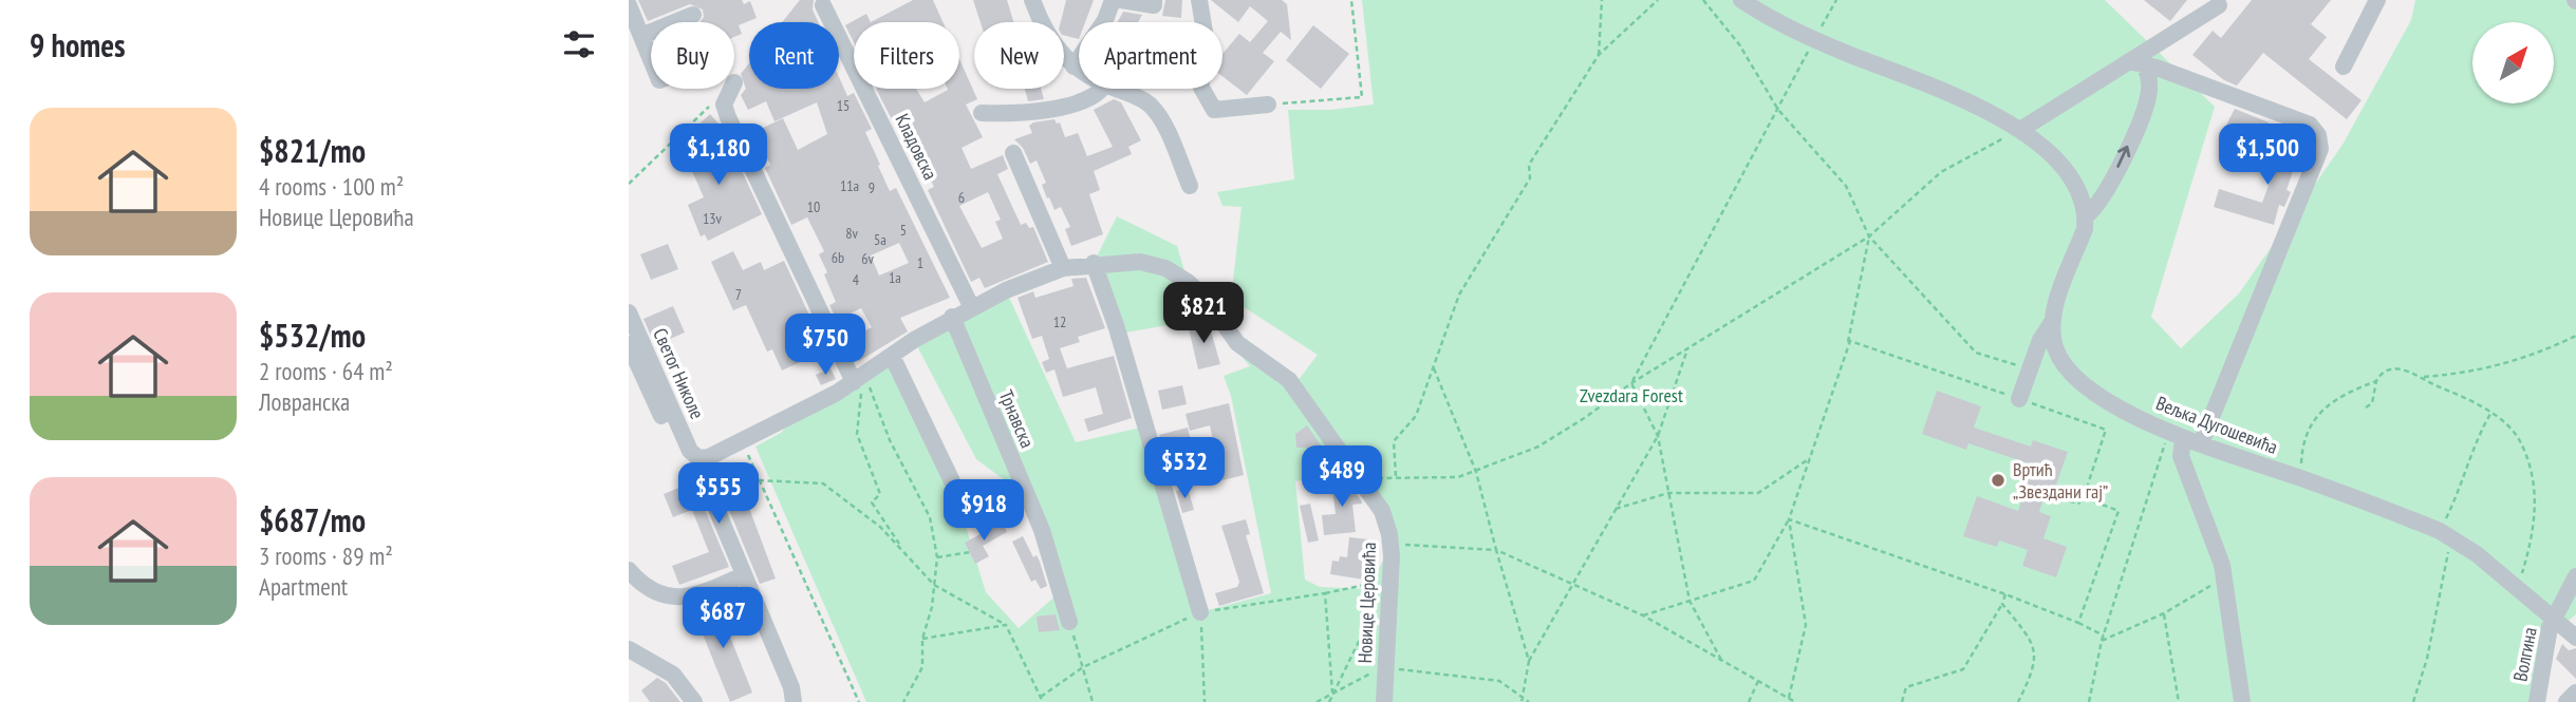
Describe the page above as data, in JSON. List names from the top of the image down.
{
  "streets": {
    "street": [
      "Кладовска",
      "Светог Николе",
      "Трнавска",
      "Вељка Дугошевића",
      "Новице Церовића",
      "Волгина"
    ]
  },
  "crossings": [
    ["Вељка Дугошевића", "Волгина"]
  ],
  "parks": ["Zvezdara Forest"],
  "places": ["Вртић „Звездани гај”"],
  "house_numbers": [
    "15",
    "11a",
    "9",
    "6",
    "10",
    "13v",
    "5",
    "8v",
    "5a",
    "6b",
    "6v",
    "1",
    "1a",
    "4",
    "7",
    "12"
  ],
  "north": "top right",
  "page": {
    "heading": "9 homes",
    "chip": [
      "Buy",
      "Rent",
      "Filters",
      "New",
      "Apartment"
    ],
    "list": [
      {
        "name": "$821/mo",
        "note": "4 rooms · 100 m² · Новице Церовића"
      },
      {
        "name": "$532/mo",
        "note": "2 rooms · 64 m² · Ловранска"
      },
      {
        "name": "$687/mo",
        "note": "3 rooms · 89 m² · Apartment"
      }
    ],
    "price": [
      "$1,180",
      "$1,500",
      "$821",
      "$750",
      "$532",
      "$489",
      "$555",
      "$918",
      "$687"
    ]
  }
}
